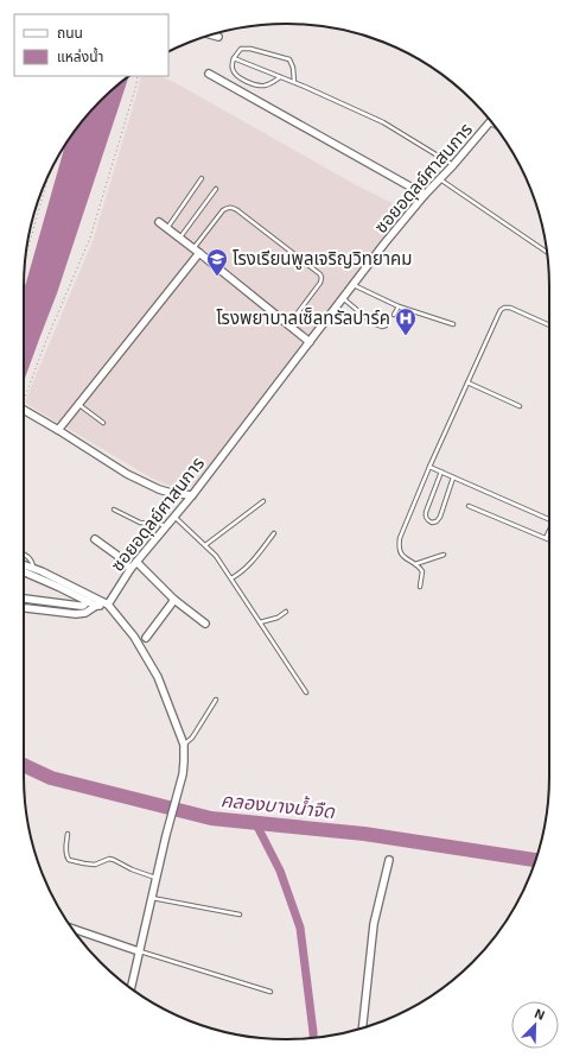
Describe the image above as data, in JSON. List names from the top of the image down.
{
  "streets": {
    "street": ["ซอยอดุลย์ศาสนการ"]
  },
  "water": ["คลองบางน้ำจืด"],
  "places": {
    "school or university": ["โรงเรียนพูลเจริญวิทยาคม"],
    "hospital": ["โรงพยาบาลเซ็ลทรัลปาร์ค"]
  },
  "legend": ["ถนน", "แหล่งน้ำ"],
  "north": "top right"
}
